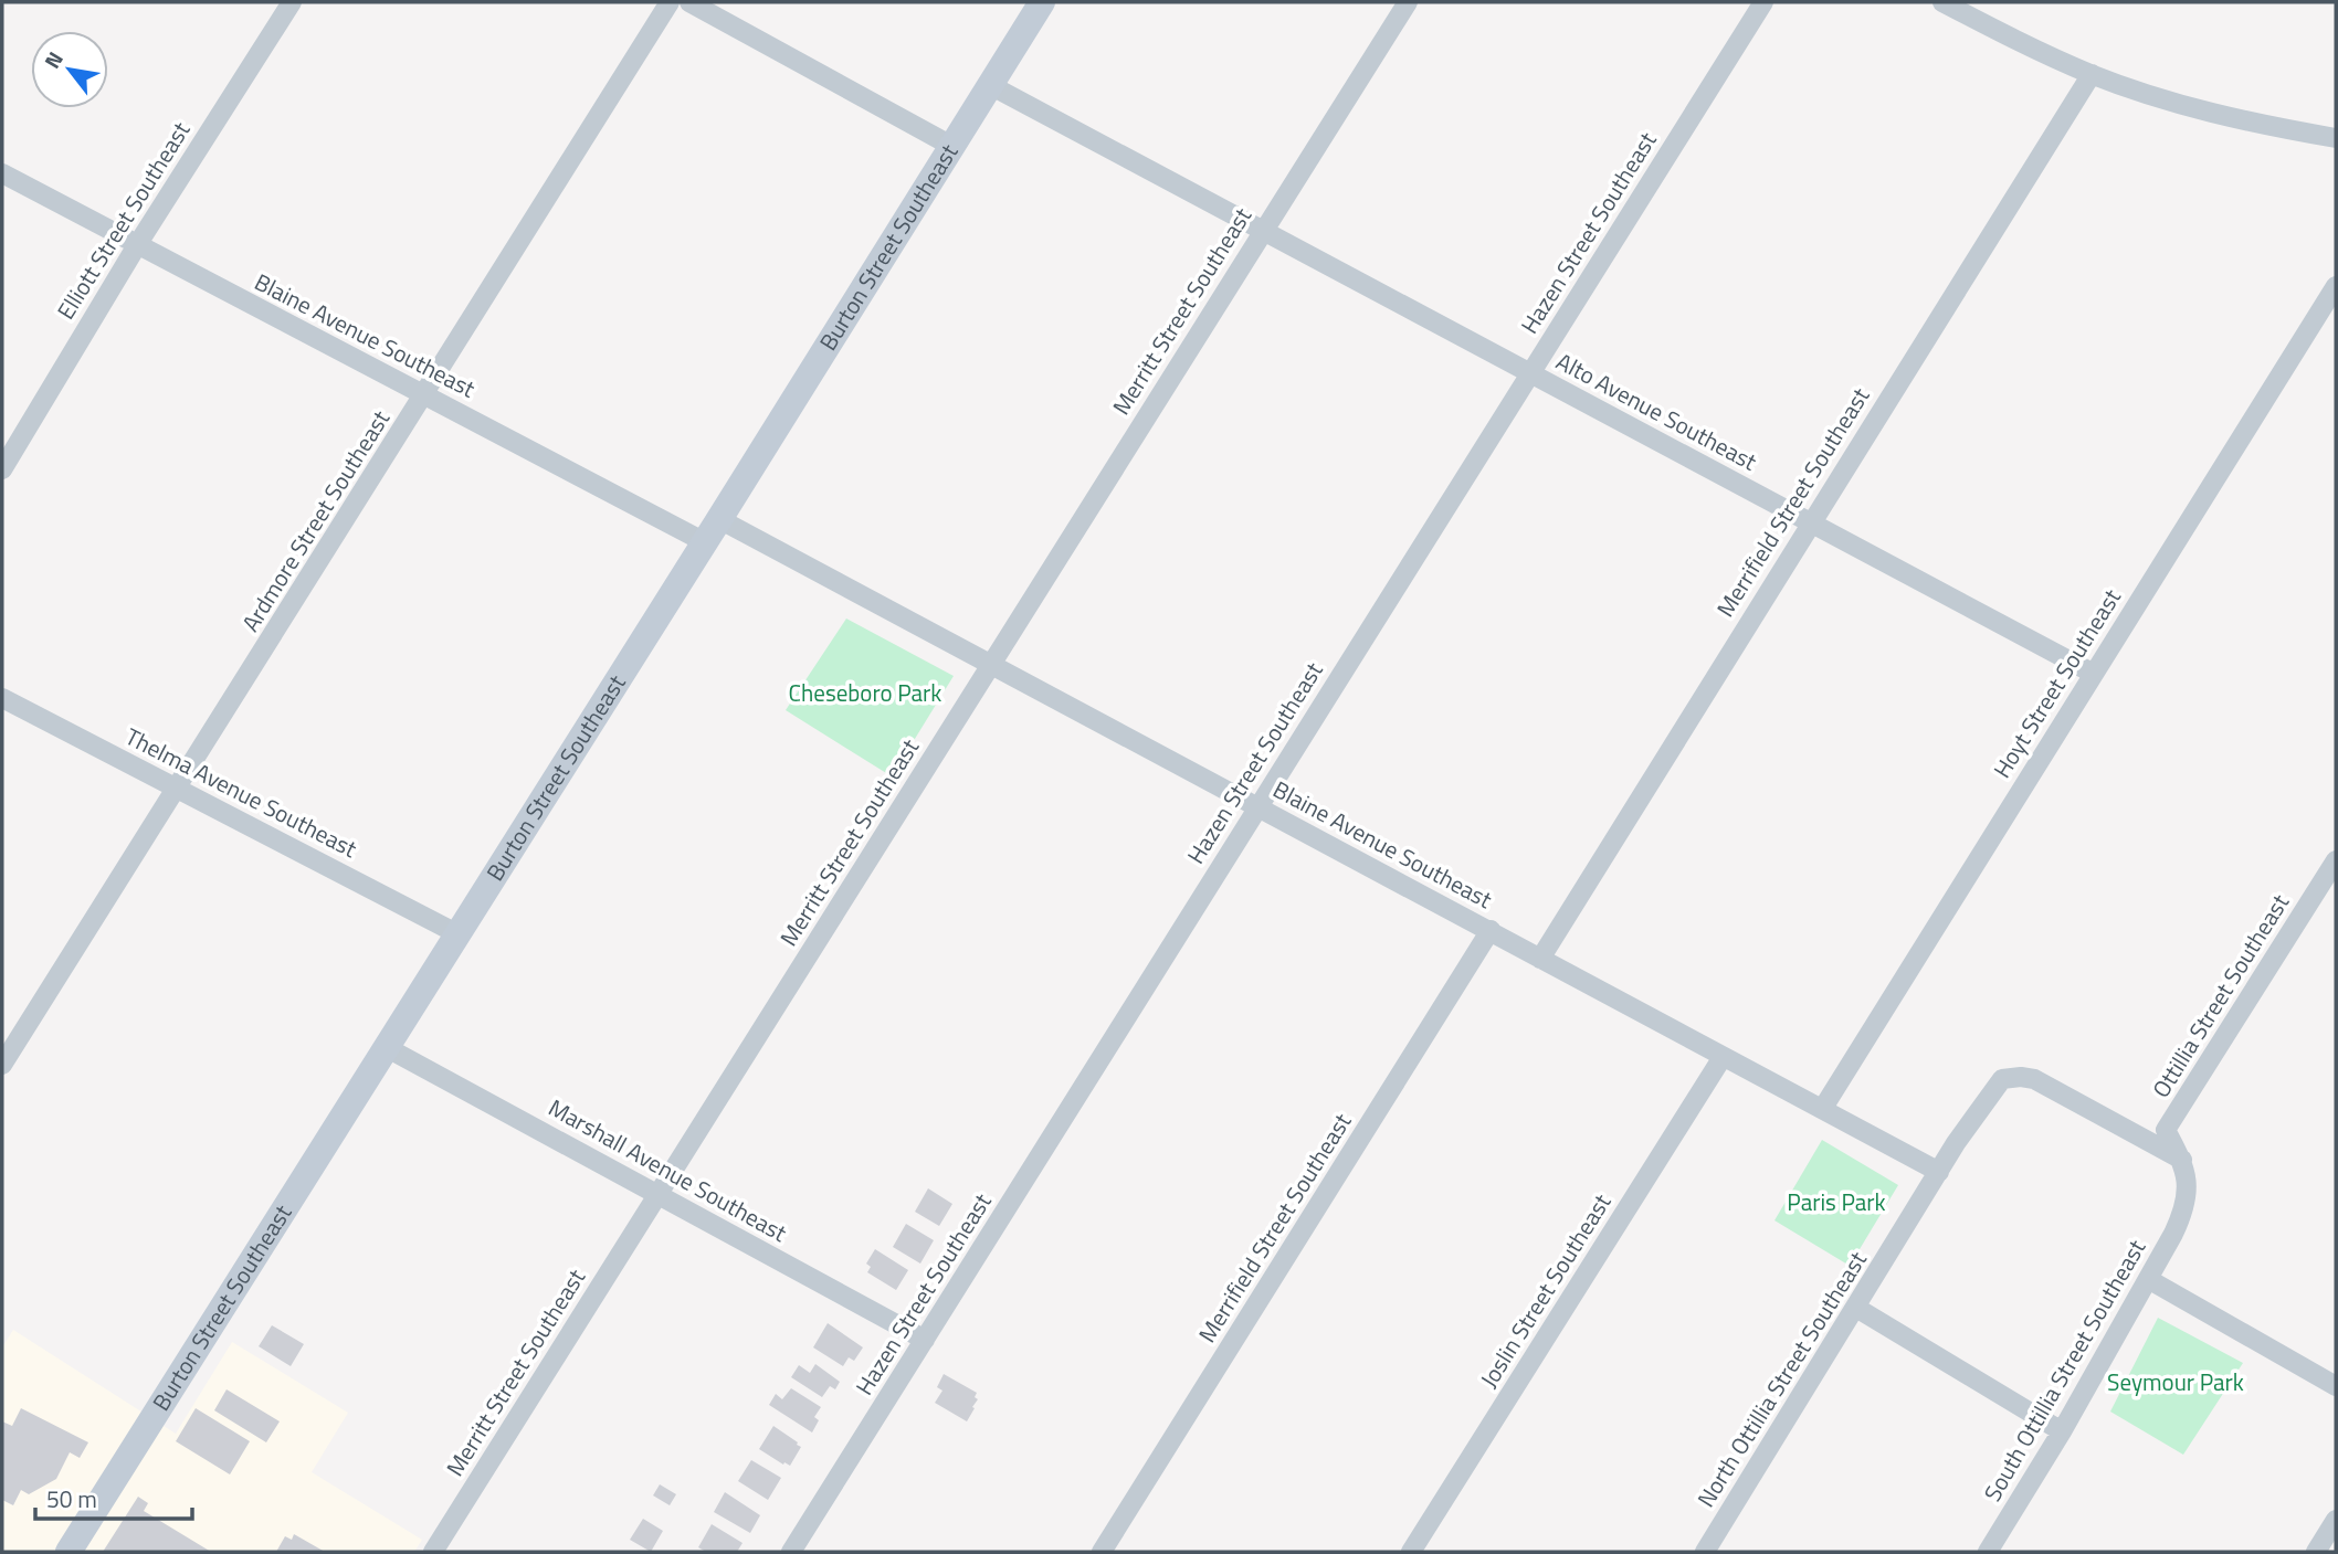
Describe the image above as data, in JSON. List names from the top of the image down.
{
  "streets": {
    "main road": ["Burton Street Southeast"],
    "street": [
      "Elliott Street Southeast",
      "Hazen Street Southeast",
      "Merritt Street Southeast",
      "Blaine Avenue Southeast",
      "Alto Avenue Southeast",
      "Merrifield Street Southeast",
      "Ardmore Street Southeast",
      "Hoyt Street Southeast",
      "Thelma Avenue Southeast",
      "Ottillia Street Southeast",
      "Marshall Avenue Southeast",
      "Joslin Street Southeast",
      "South Ottillia Street Southeast",
      "North Ottillia Street Southeast"
    ]
  },
  "crossings": [
    ["Elliott Street Southeast", "Blaine Avenue Southeast"],
    ["Hazen Street Southeast", "Blaine Avenue Southeast"],
    ["Hazen Street Southeast", "Alto Avenue Southeast"],
    ["Hazen Street Southeast", "Marshall Avenue Southeast"],
    ["Burton Street Southeast", "Blaine Avenue Southeast"],
    ["Burton Street Southeast", "Alto Avenue Southeast"],
    ["Burton Street Southeast", "Thelma Avenue Southeast"],
    ["Burton Street Southeast", "Marshall Avenue Southeast"],
    ["Merritt Street Southeast", "Blaine Avenue Southeast"],
    ["Merritt Street Southeast", "Alto Avenue Southeast"],
    ["Merritt Street Southeast", "Marshall Avenue Southeast"],
    ["Blaine Avenue Southeast", "Merrifield Street Southeast"],
    ["Blaine Avenue Southeast", "Ardmore Street Southeast"],
    ["Blaine Avenue Southeast", "Hoyt Street Southeast"],
    ["Blaine Avenue Southeast", "Joslin Street Southeast"],
    ["Blaine Avenue Southeast", "North Ottillia Street Southeast"],
    ["Alto Avenue Southeast", "Merrifield Street Southeast"],
    ["Alto Avenue Southeast", "Hoyt Street Southeast"],
    ["Ardmore Street Southeast", "Thelma Avenue Southeast"],
    ["Ottillia Street Southeast", "South Ottillia Street Southeast"],
    ["Ottillia Street Southeast", "North Ottillia Street Southeast"],
    ["South Ottillia Street Southeast", "North Ottillia Street Southeast"]
  ],
  "parks": ["Cheseboro Park", "Paris Park", "Seymour Park"],
  "scale_bar": "50 m",
  "north": "top left"
}
